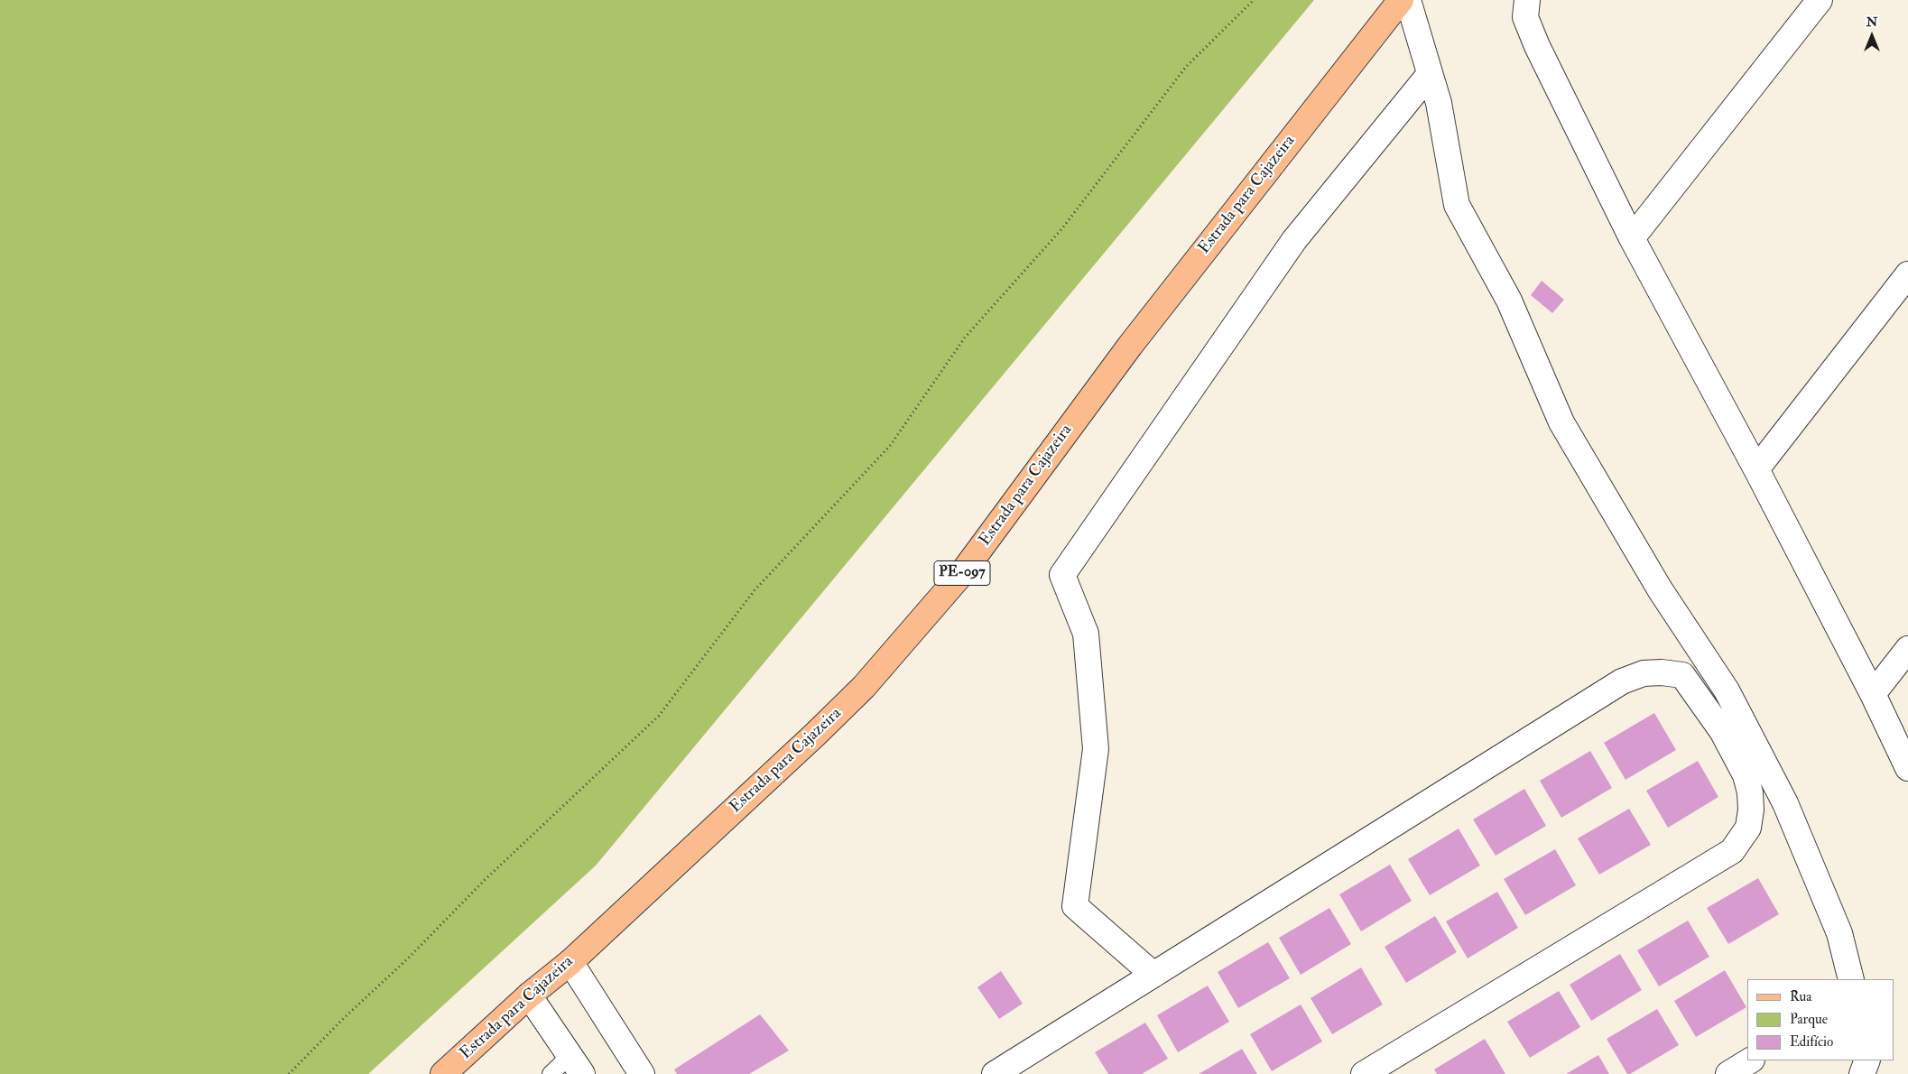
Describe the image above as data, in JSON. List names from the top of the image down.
{
  "streets": {
    "main road": ["Estrada para Cajazeira", "PE-097"]
  },
  "legend": ["Rua", "Parque", "Edifício"],
  "north": "top"
}
